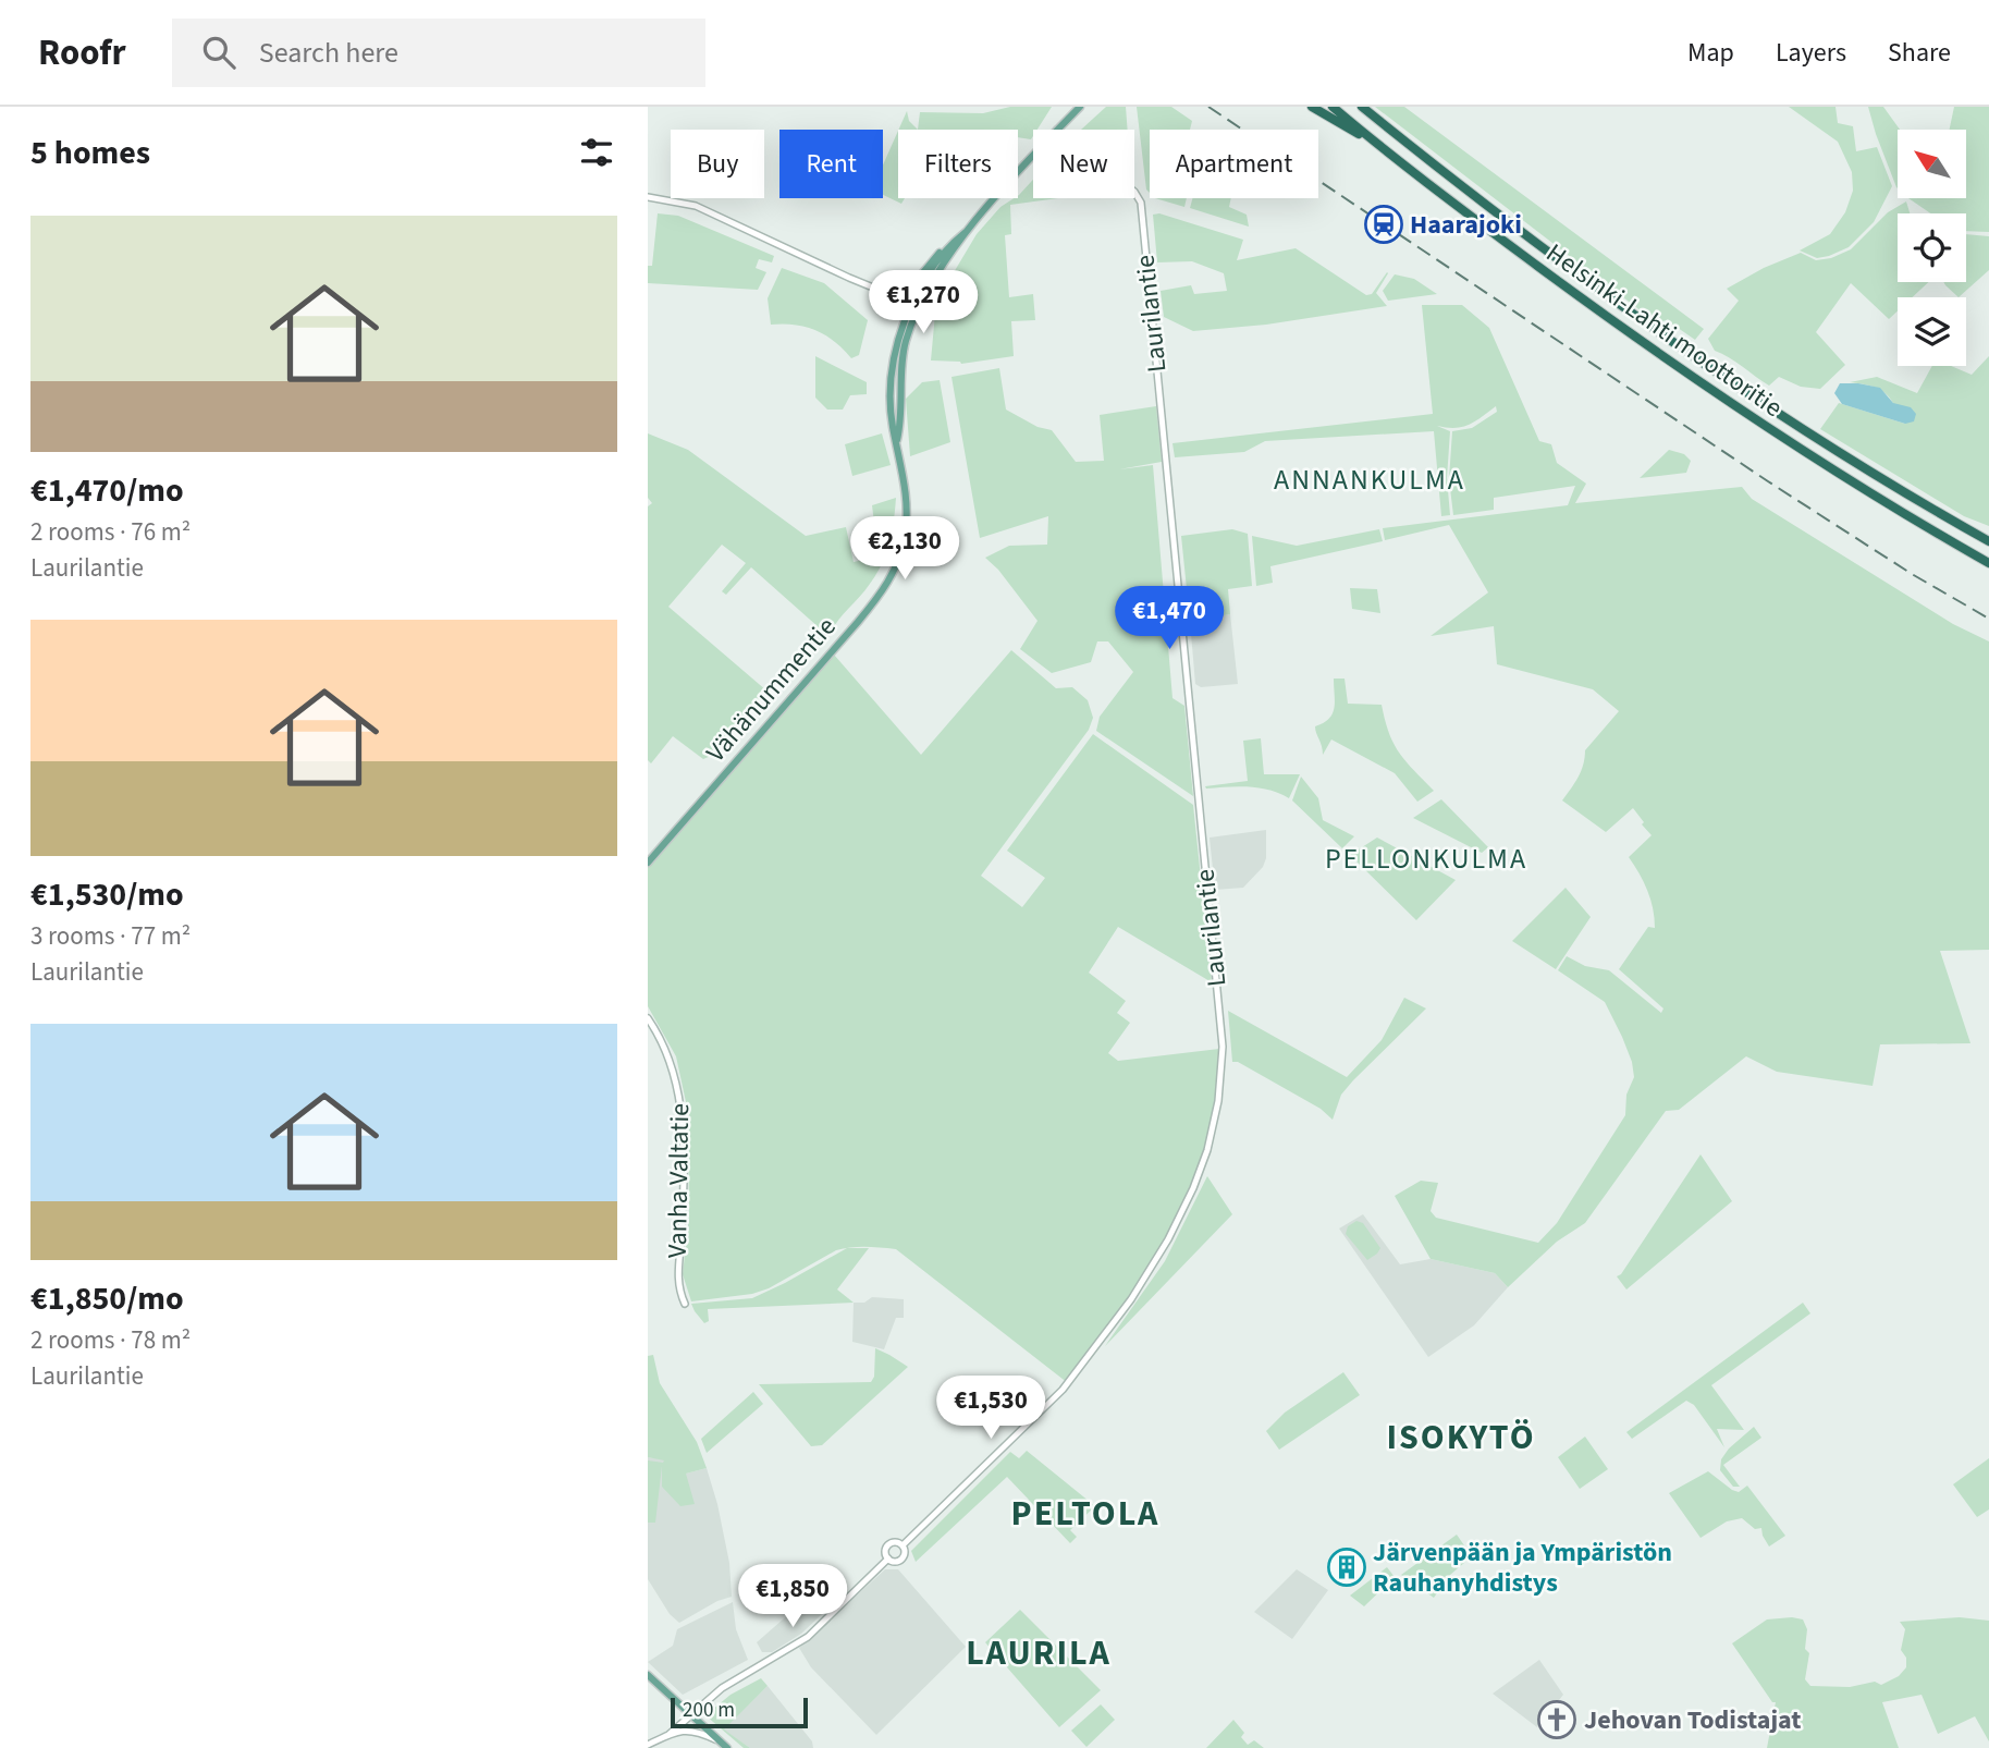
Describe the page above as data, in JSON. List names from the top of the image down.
{
  "streets": {
    "highway": ["Helsinki-Lahti moottoritie"],
    "main road": ["Vähänummentie"],
    "street": ["Laurilantie", "Vanha Valtatie"]
  },
  "districts": [
    "ANNANKULMA",
    "PELLONKULMA",
    "ISOKYTÖ",
    "PELTOLA",
    "LAURILA"
  ],
  "places": {
    "station": ["Haarajoki"],
    "building": ["Järvenpään ja Ympäristön Rauhanyhdistys"],
    "church": ["Jehovan Todistajat"]
  },
  "scale_bar": "200 m",
  "north": "top left",
  "page": {
    "header": "Roofr",
    "search": "Search here",
    "nav": ["Map", "Layers", "Share"],
    "heading": "5 homes",
    "chip": [
      "Buy",
      "Rent",
      "Filters",
      "New",
      "Apartment"
    ],
    "list": [
      {
        "name": "€1,470/mo",
        "note": "2 rooms · 76 m² · Laurilantie"
      },
      {
        "name": "€1,530/mo",
        "note": "3 rooms · 77 m² · Laurilantie"
      },
      {
        "name": "€1,850/mo",
        "note": "2 rooms · 78 m² · Laurilantie"
      }
    ],
    "price": [
      "€1,270",
      "€2,130",
      "€1,470",
      "€1,530",
      "€1,850"
    ],
    "scale": "200 m"
  }
}
